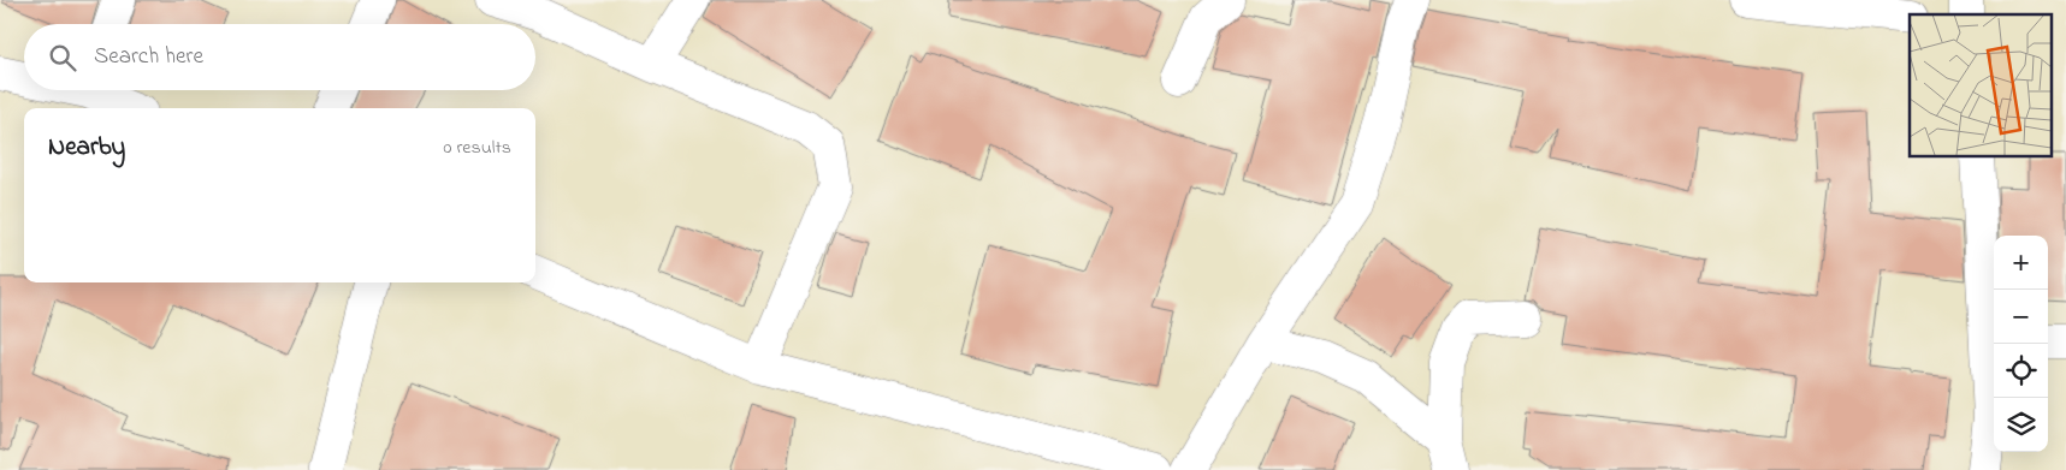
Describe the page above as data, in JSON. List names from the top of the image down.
{
  "page": {
    "search": "Search here",
    "heading": ["Nearby", "0 results"],
    "map_buttons": ["+", "−"]
  }
}
